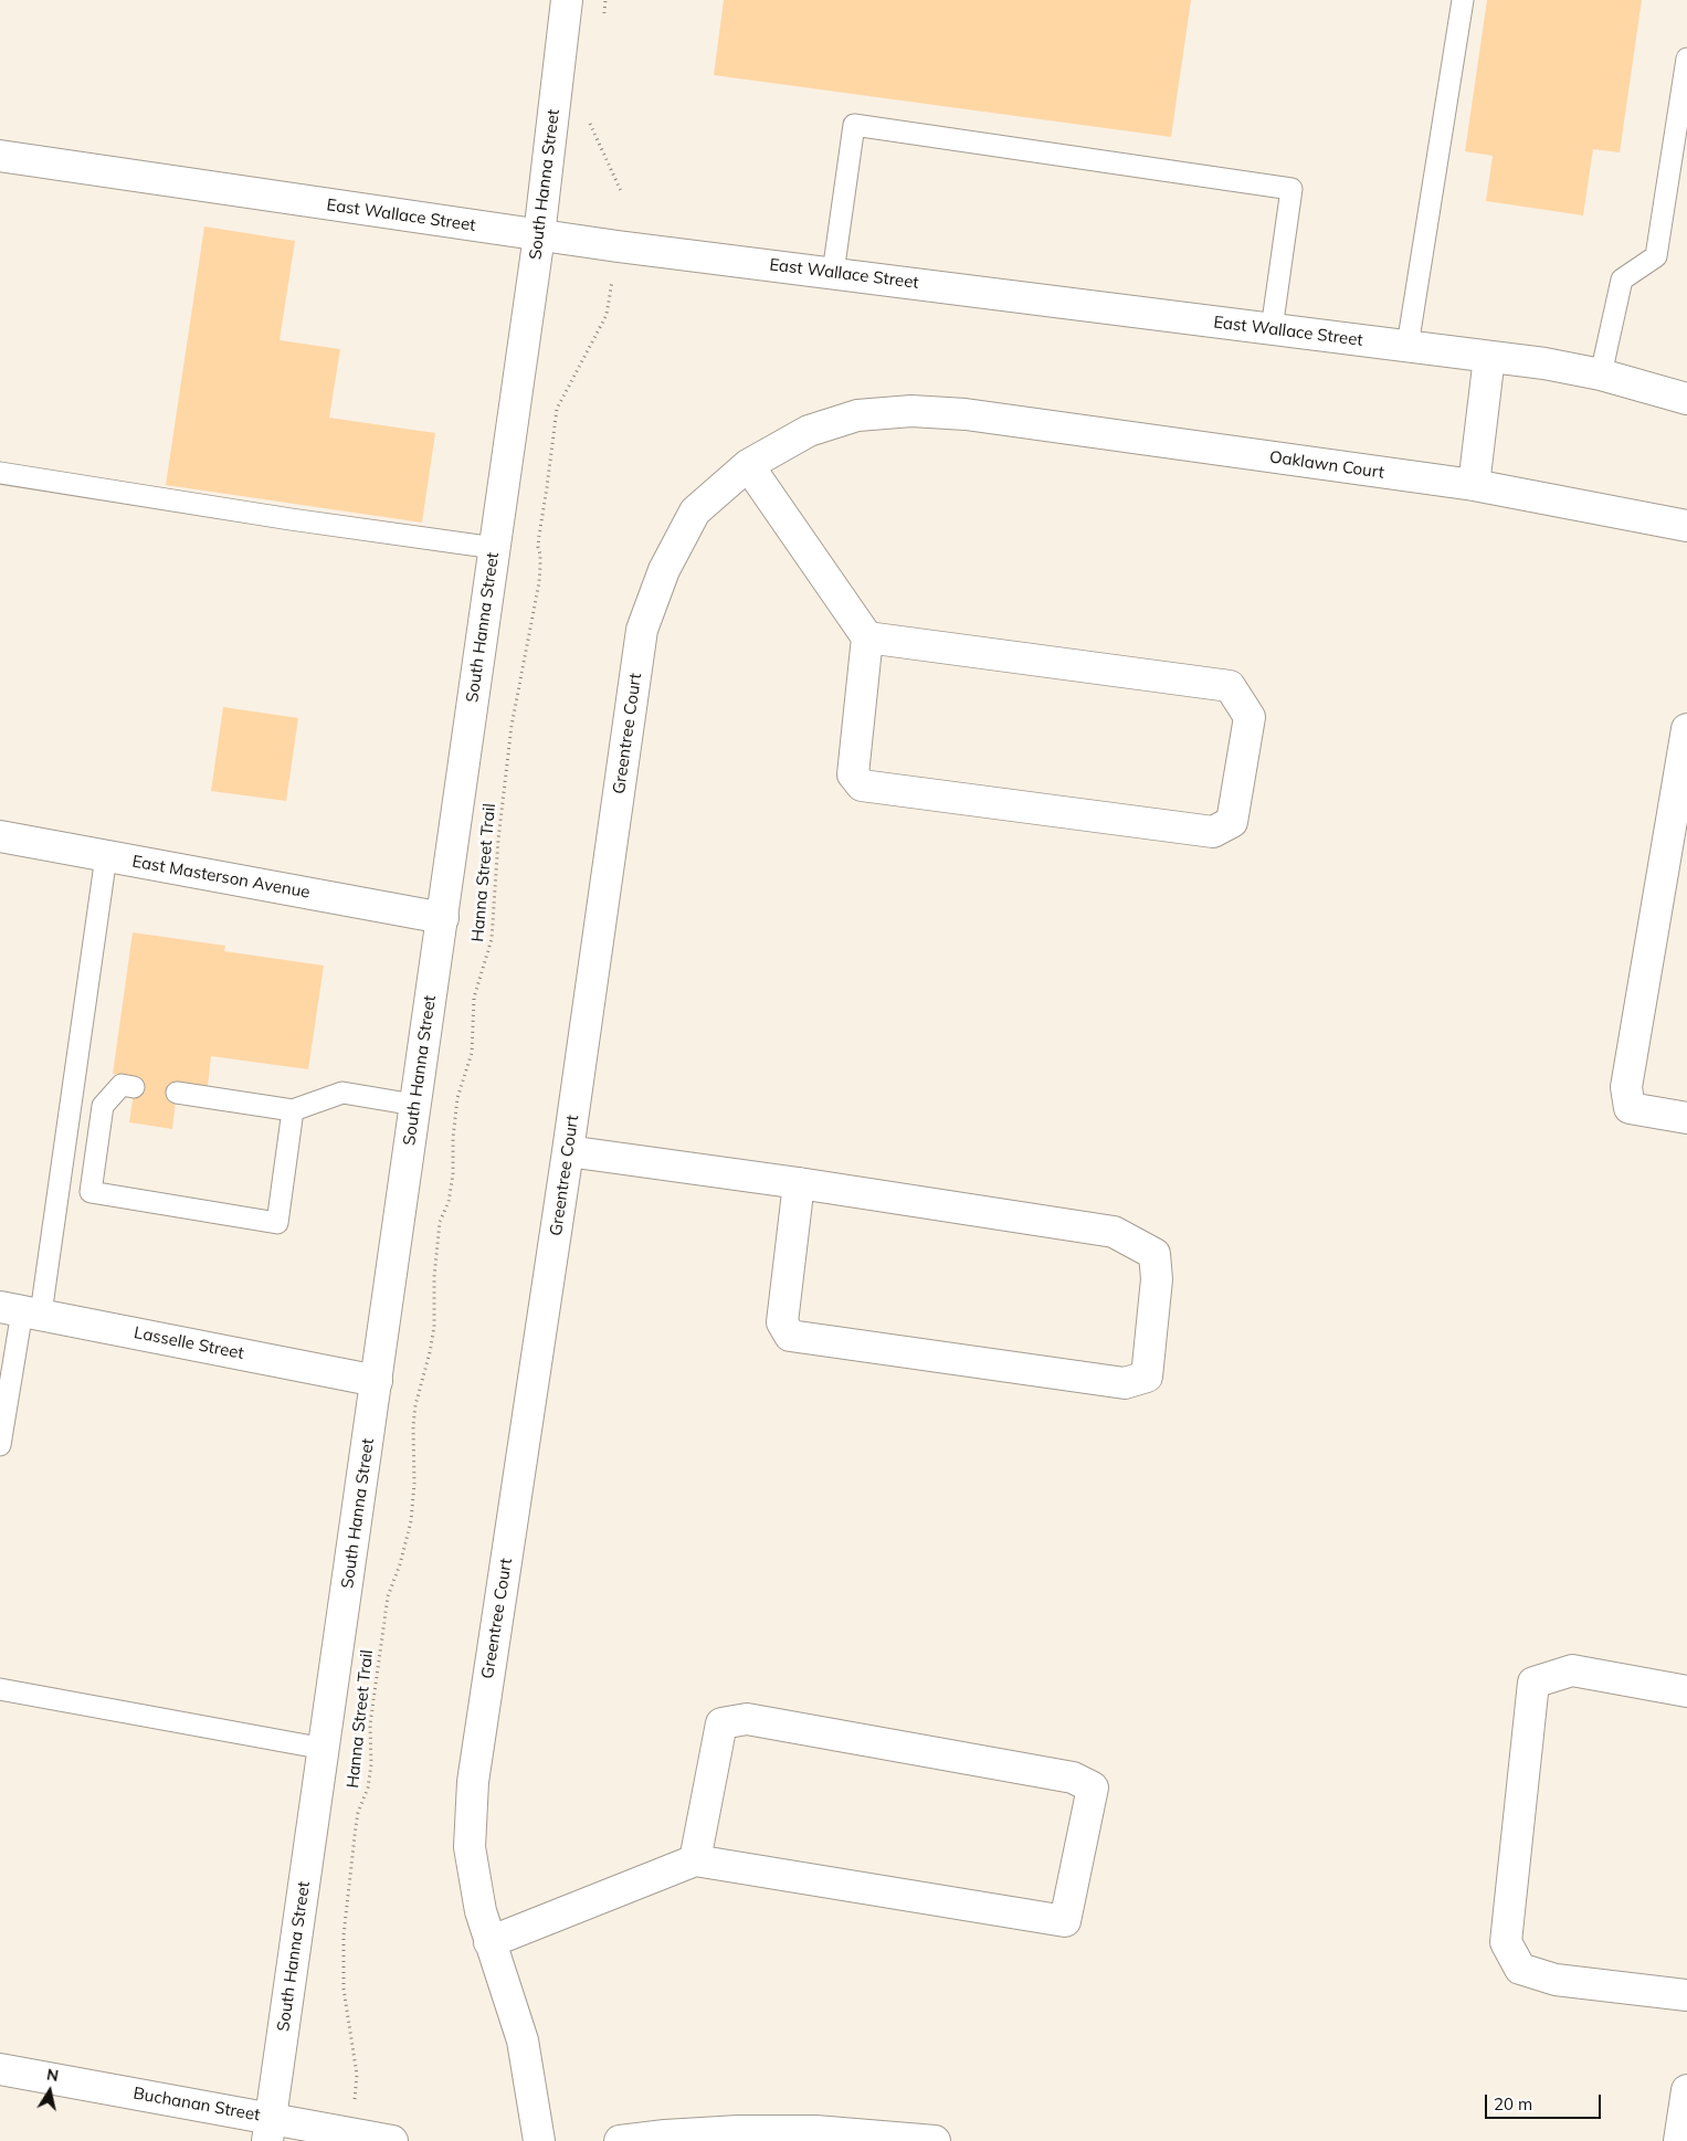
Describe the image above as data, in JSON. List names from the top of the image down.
{
  "streets": {
    "street": [
      "South Hanna Street",
      "East Wallace Street",
      "Oaklawn Court",
      "Greentree Court",
      "East Masterson Avenue",
      "Lasselle Street",
      "Buchanan Street"
    ],
    "path": ["Hanna Street Trail"]
  },
  "crossings": [
    ["South Hanna Street", "East Wallace Street"],
    ["South Hanna Street", "East Masterson Avenue"],
    ["South Hanna Street", "Lasselle Street"],
    ["South Hanna Street", "Buchanan Street"],
    ["Oaklawn Court", "Greentree Court"],
    ["Hanna Street Trail", "Buchanan Street"]
  ],
  "scale_bar": "20 m",
  "north": "top"
}
